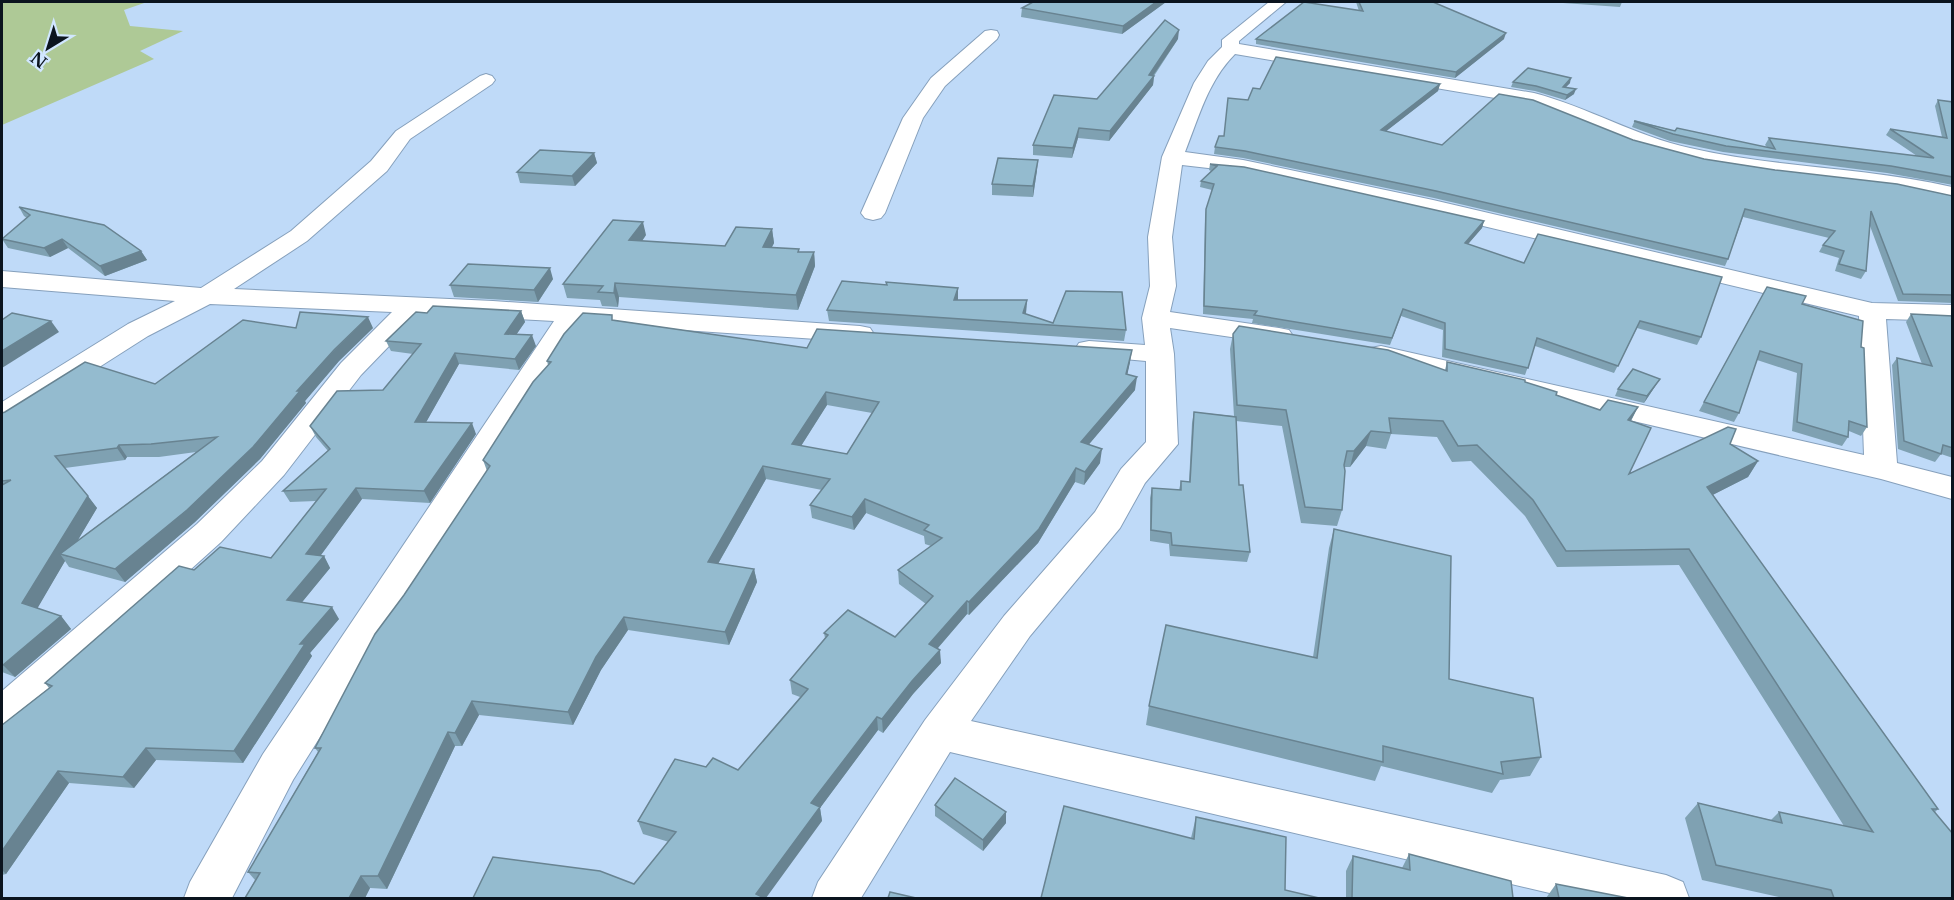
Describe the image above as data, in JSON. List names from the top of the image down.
{
  "north": "bottom left"
}
